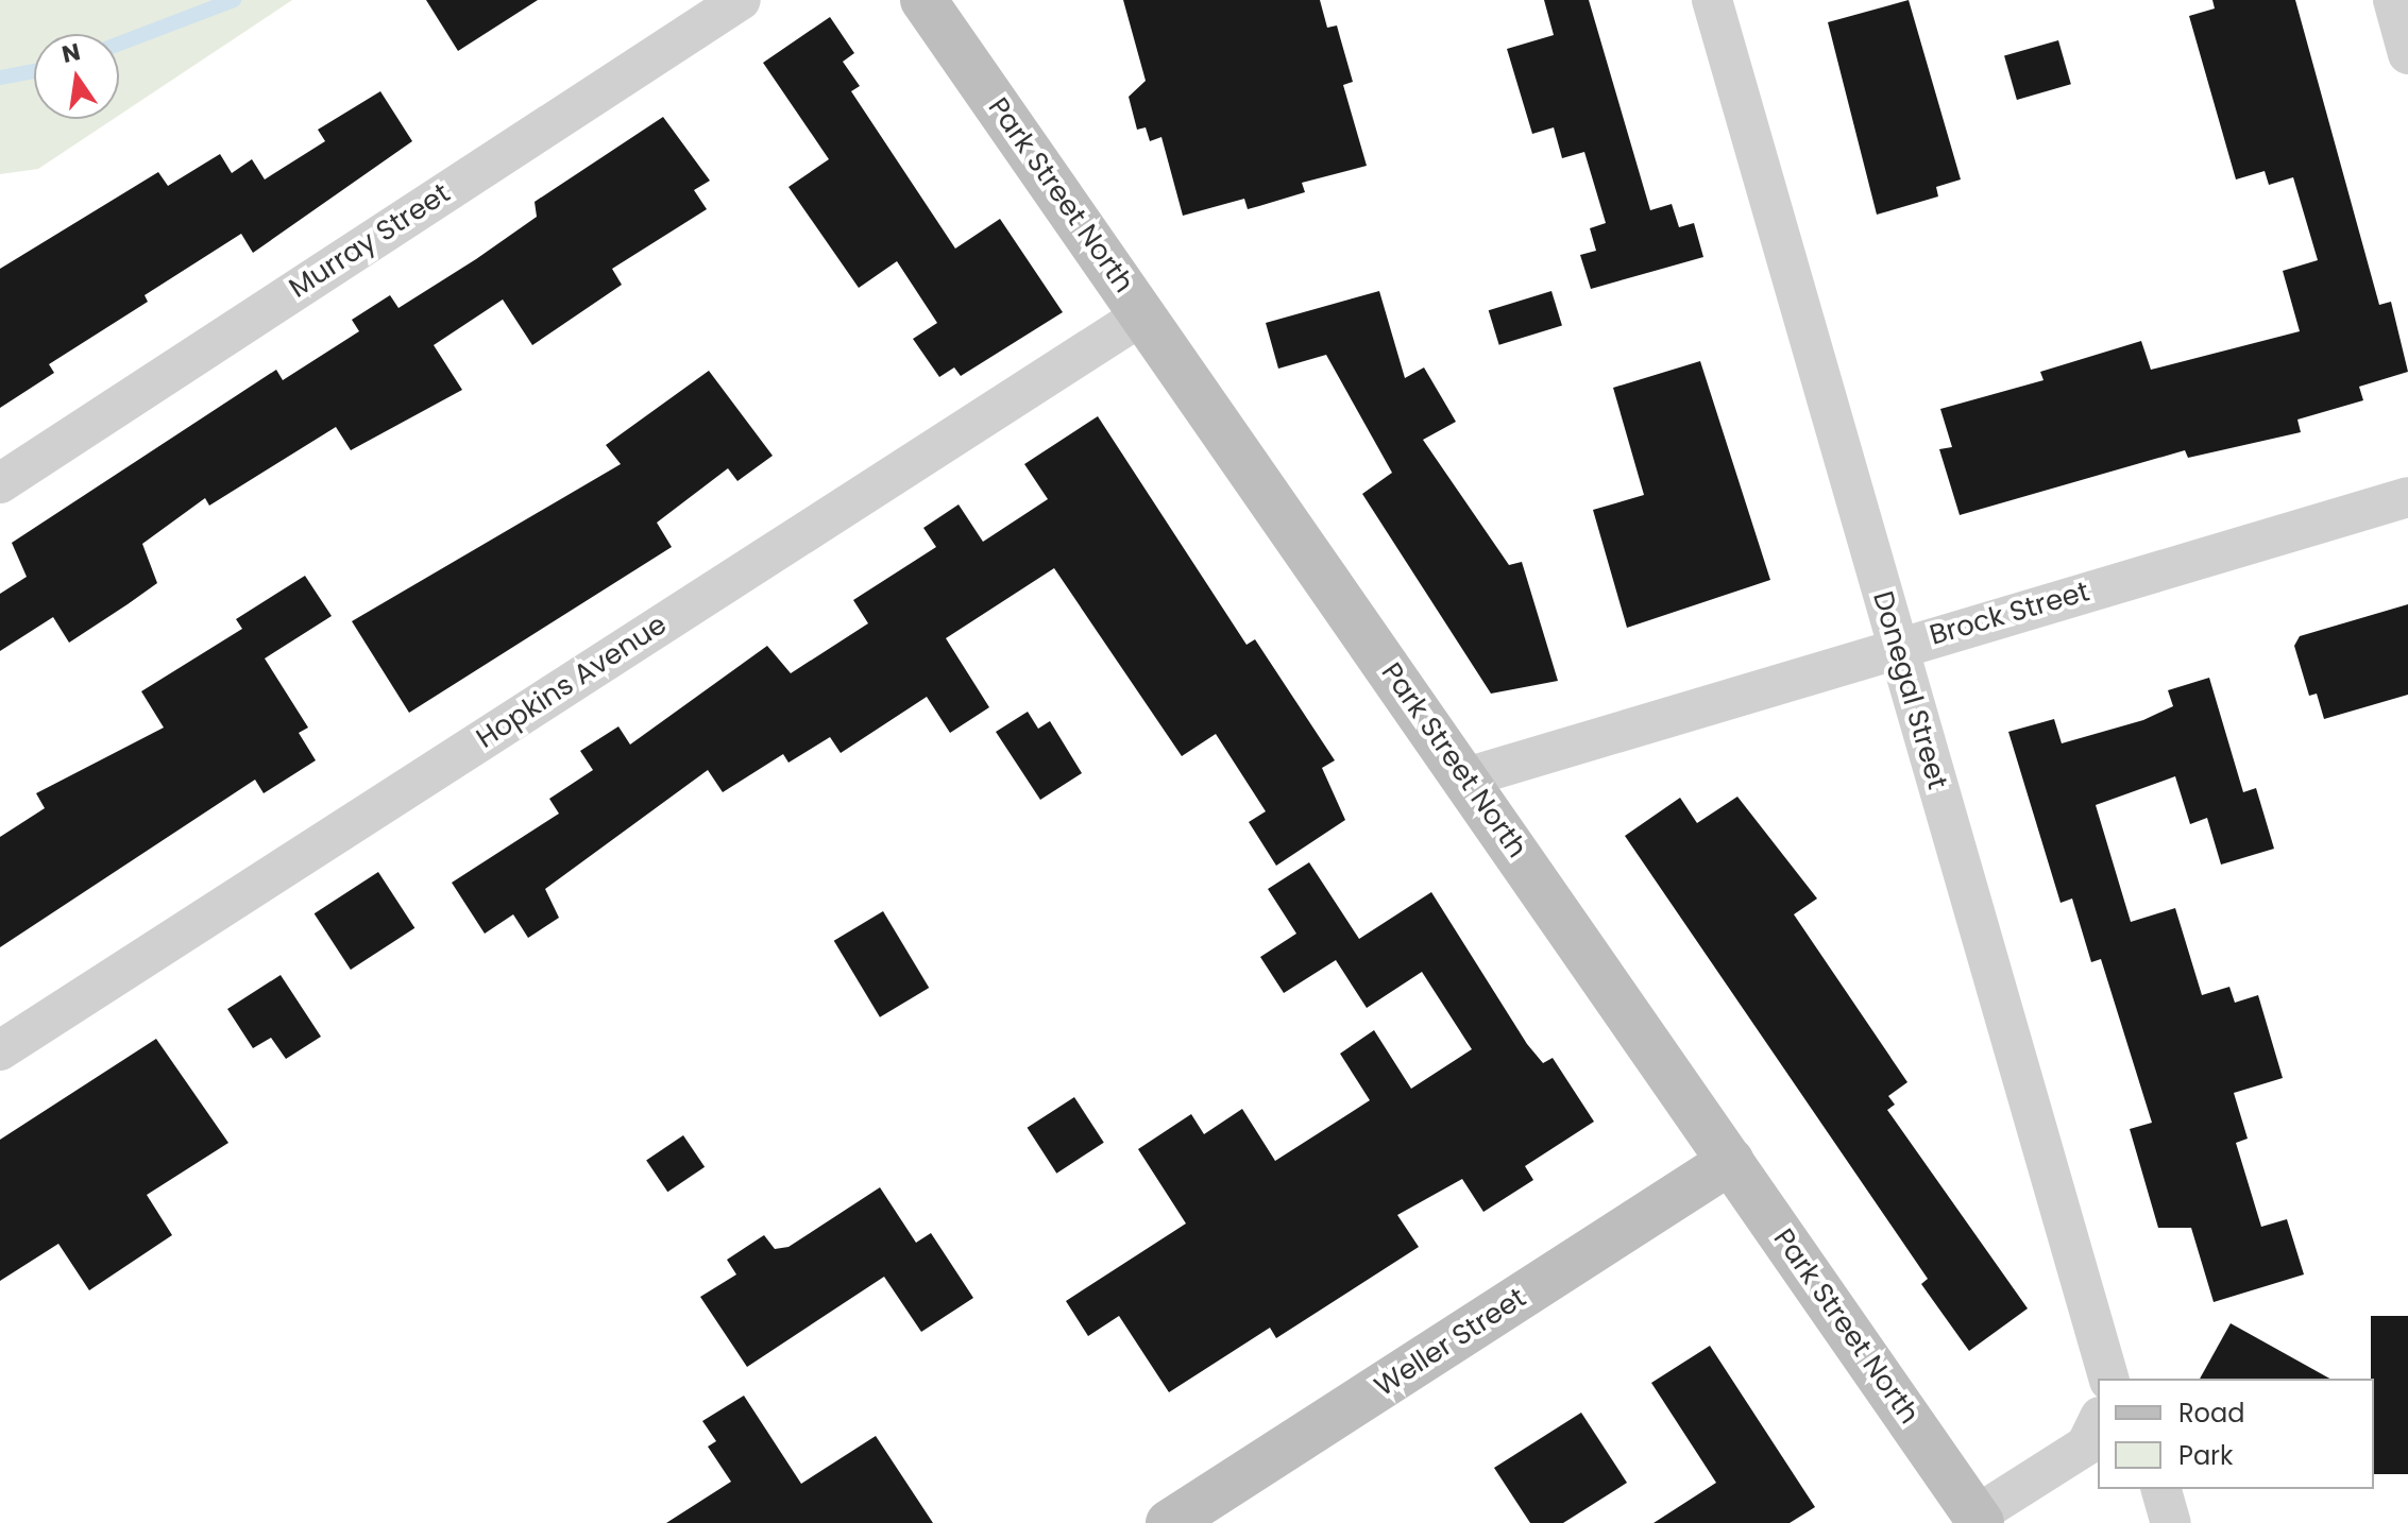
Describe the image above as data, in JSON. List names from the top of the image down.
{
  "streets": {
    "street": [
      "Park Street North",
      "Murray Street",
      "Brock Street",
      "Hopkins Avenue",
      "Donegal Street",
      "Weller Street"
    ]
  },
  "crossings": [
    ["Park Street North", "Brock Street"],
    ["Park Street North", "Hopkins Avenue"],
    ["Park Street North", "Weller Street"],
    ["Brock Street", "Donegal Street"]
  ],
  "legend": ["Road", "Park"],
  "north": "top"
}
